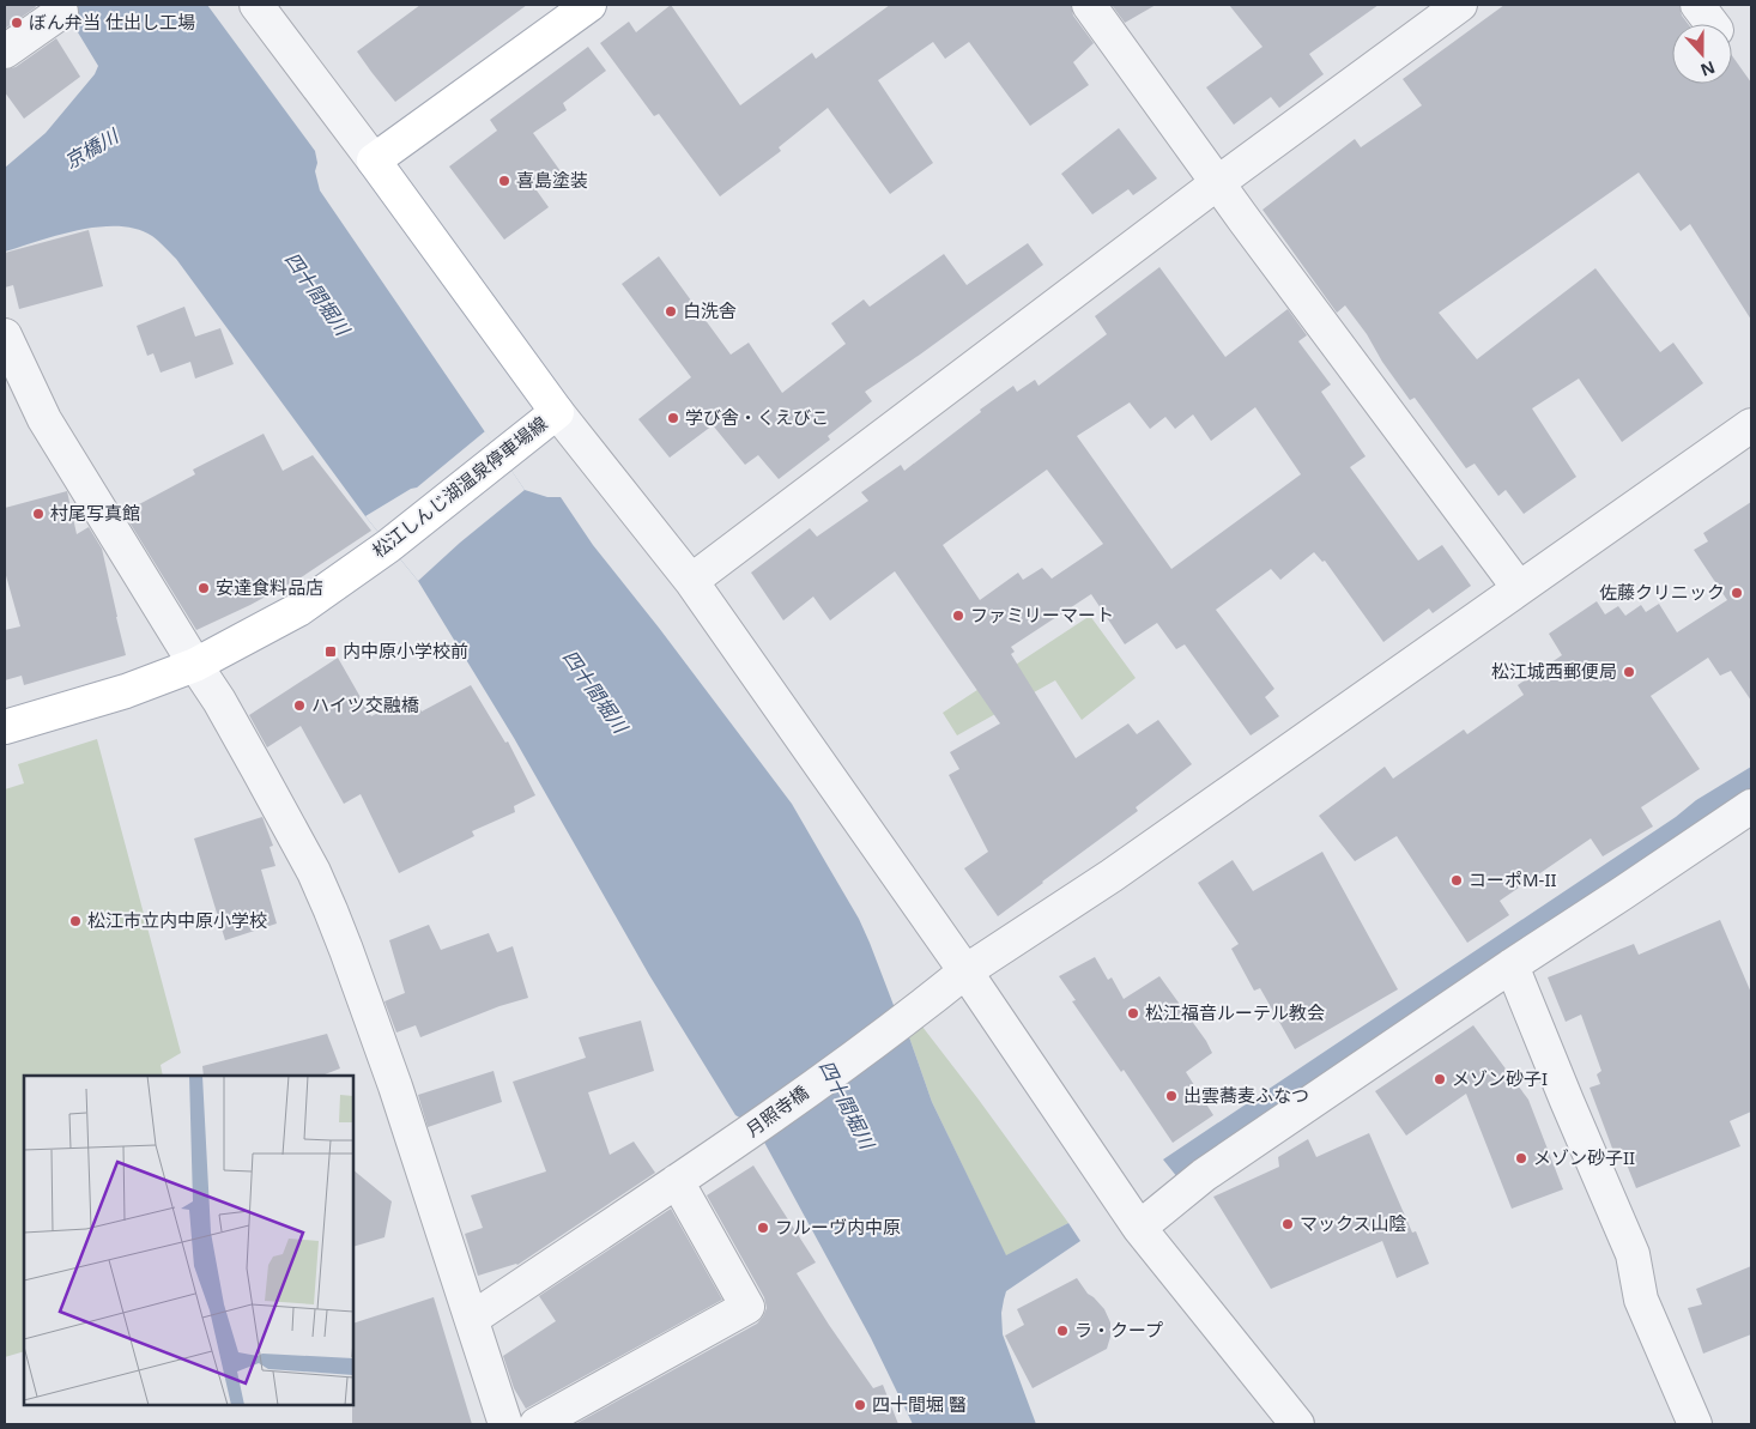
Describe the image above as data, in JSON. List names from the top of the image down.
{
  "streets": {
    "main road": ["松江しんじ湖温泉停車場線"],
    "street": ["月照寺橋"]
  },
  "water": ["京橋川", "四十間堀川"],
  "places": {
    "other": [
      "ぼん弁当 仕出し工場",
      "喜島塗装",
      "白洗舎",
      "学び舎・くえびこ",
      "村尾写真館",
      "安達食料品店",
      "佐藤クリニック",
      "ファミリーマート",
      "松江城西郵便局",
      "ハイツ交融橋",
      "コーポM-II",
      "松江市立内中原小学校",
      "松江福音ルーテル教会",
      "メゾン砂子I",
      "出雲蕎麦ふなつ",
      "メゾン砂子II",
      "マックス山陰",
      "フルーヴ内中原",
      "ラ・クープ",
      "四十間堀 醫"
    ],
    "transit": ["内中原小学校前"]
  },
  "north": "bottom"
}
